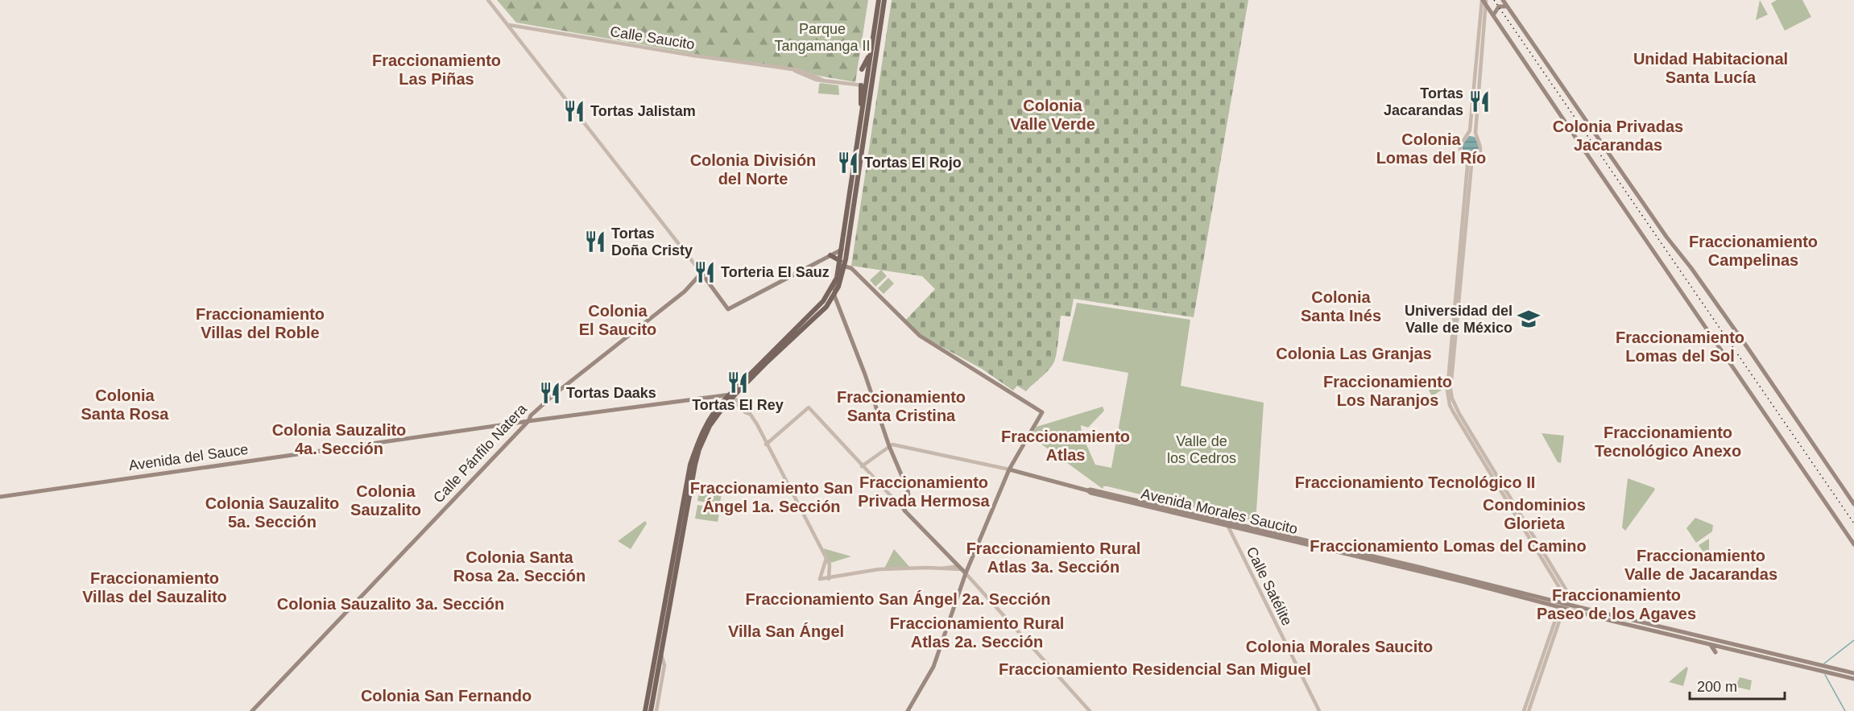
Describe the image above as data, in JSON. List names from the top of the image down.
{
  "streets": {
    "main road": ["Calle Pánfilo Natera", "Avenida del Sauce", "Avenida Morales Saucito"],
    "street": ["Calle Saucito", "Calle Satélite"]
  },
  "crossings": [
    ["Calle Pánfilo Natera", "Avenida del Sauce"],
    ["Avenida Morales Saucito", "Calle Satélite"]
  ],
  "districts": [
    "Unidad Habitacional Santa Lucía",
    "Fraccionamiento Las Piñas",
    "Colonia Valle Verde",
    "Colonia Privadas Jacarandas",
    "Colonia Lomas del Río",
    "Colonia División del Norte",
    "Fraccionamiento Campelinas",
    "Colonia Santa Inés",
    "Colonia El Saucito",
    "Fraccionamiento Villas del Roble",
    "Fraccionamiento Lomas del Sol",
    "Colonia Las Granjas",
    "Fraccionamiento Los Naranjos",
    "Colonia Santa Rosa",
    "Fraccionamiento Santa Cristina",
    "Colonia Sauzalito 4a. Sección",
    "Fraccionamiento Tecnológico Anexo",
    "Fraccionamiento Atlas",
    "Fraccionamiento Privada Hermosa",
    "Fraccionamiento Tecnológico II",
    "Fraccionamiento San Ángel 1a. Sección",
    "Colonia Sauzalito",
    "Colonia Sauzalito 5a. Sección",
    "Condominios Glorieta",
    "Fraccionamiento Lomas del Camino",
    "Fraccionamiento Rural Atlas 3a. Sección",
    "Fraccionamiento Valle de Jacarandas",
    "Colonia Santa Rosa 2a. Sección",
    "Fraccionamiento Villas del Sauzalito",
    "Fraccionamiento Paseo de los Agaves",
    "Fraccionamiento San Ángel 2a. Sección",
    "Colonia Sauzalito 3a. Sección",
    "Fraccionamiento Rural Atlas 2a. Sección",
    "Villa San Ángel",
    "Colonia Morales Saucito",
    "Fraccionamiento Residencial San Miguel",
    "Colonia San Fernando"
  ],
  "parks": ["Parque Tangamanga II", "Valle de los Cedros"],
  "places": {
    "restaurant": [
      "Tortas Jacarandas",
      "Tortas Jalistam",
      "Tortas El Rojo",
      "Tortas Doña Cristy",
      "Torteria El Sauz",
      "Tortas El Rey",
      "Tortas Daaks"
    ],
    "school or university": ["Universidad del Valle de México"]
  },
  "scale_bar": "200 m"
}
